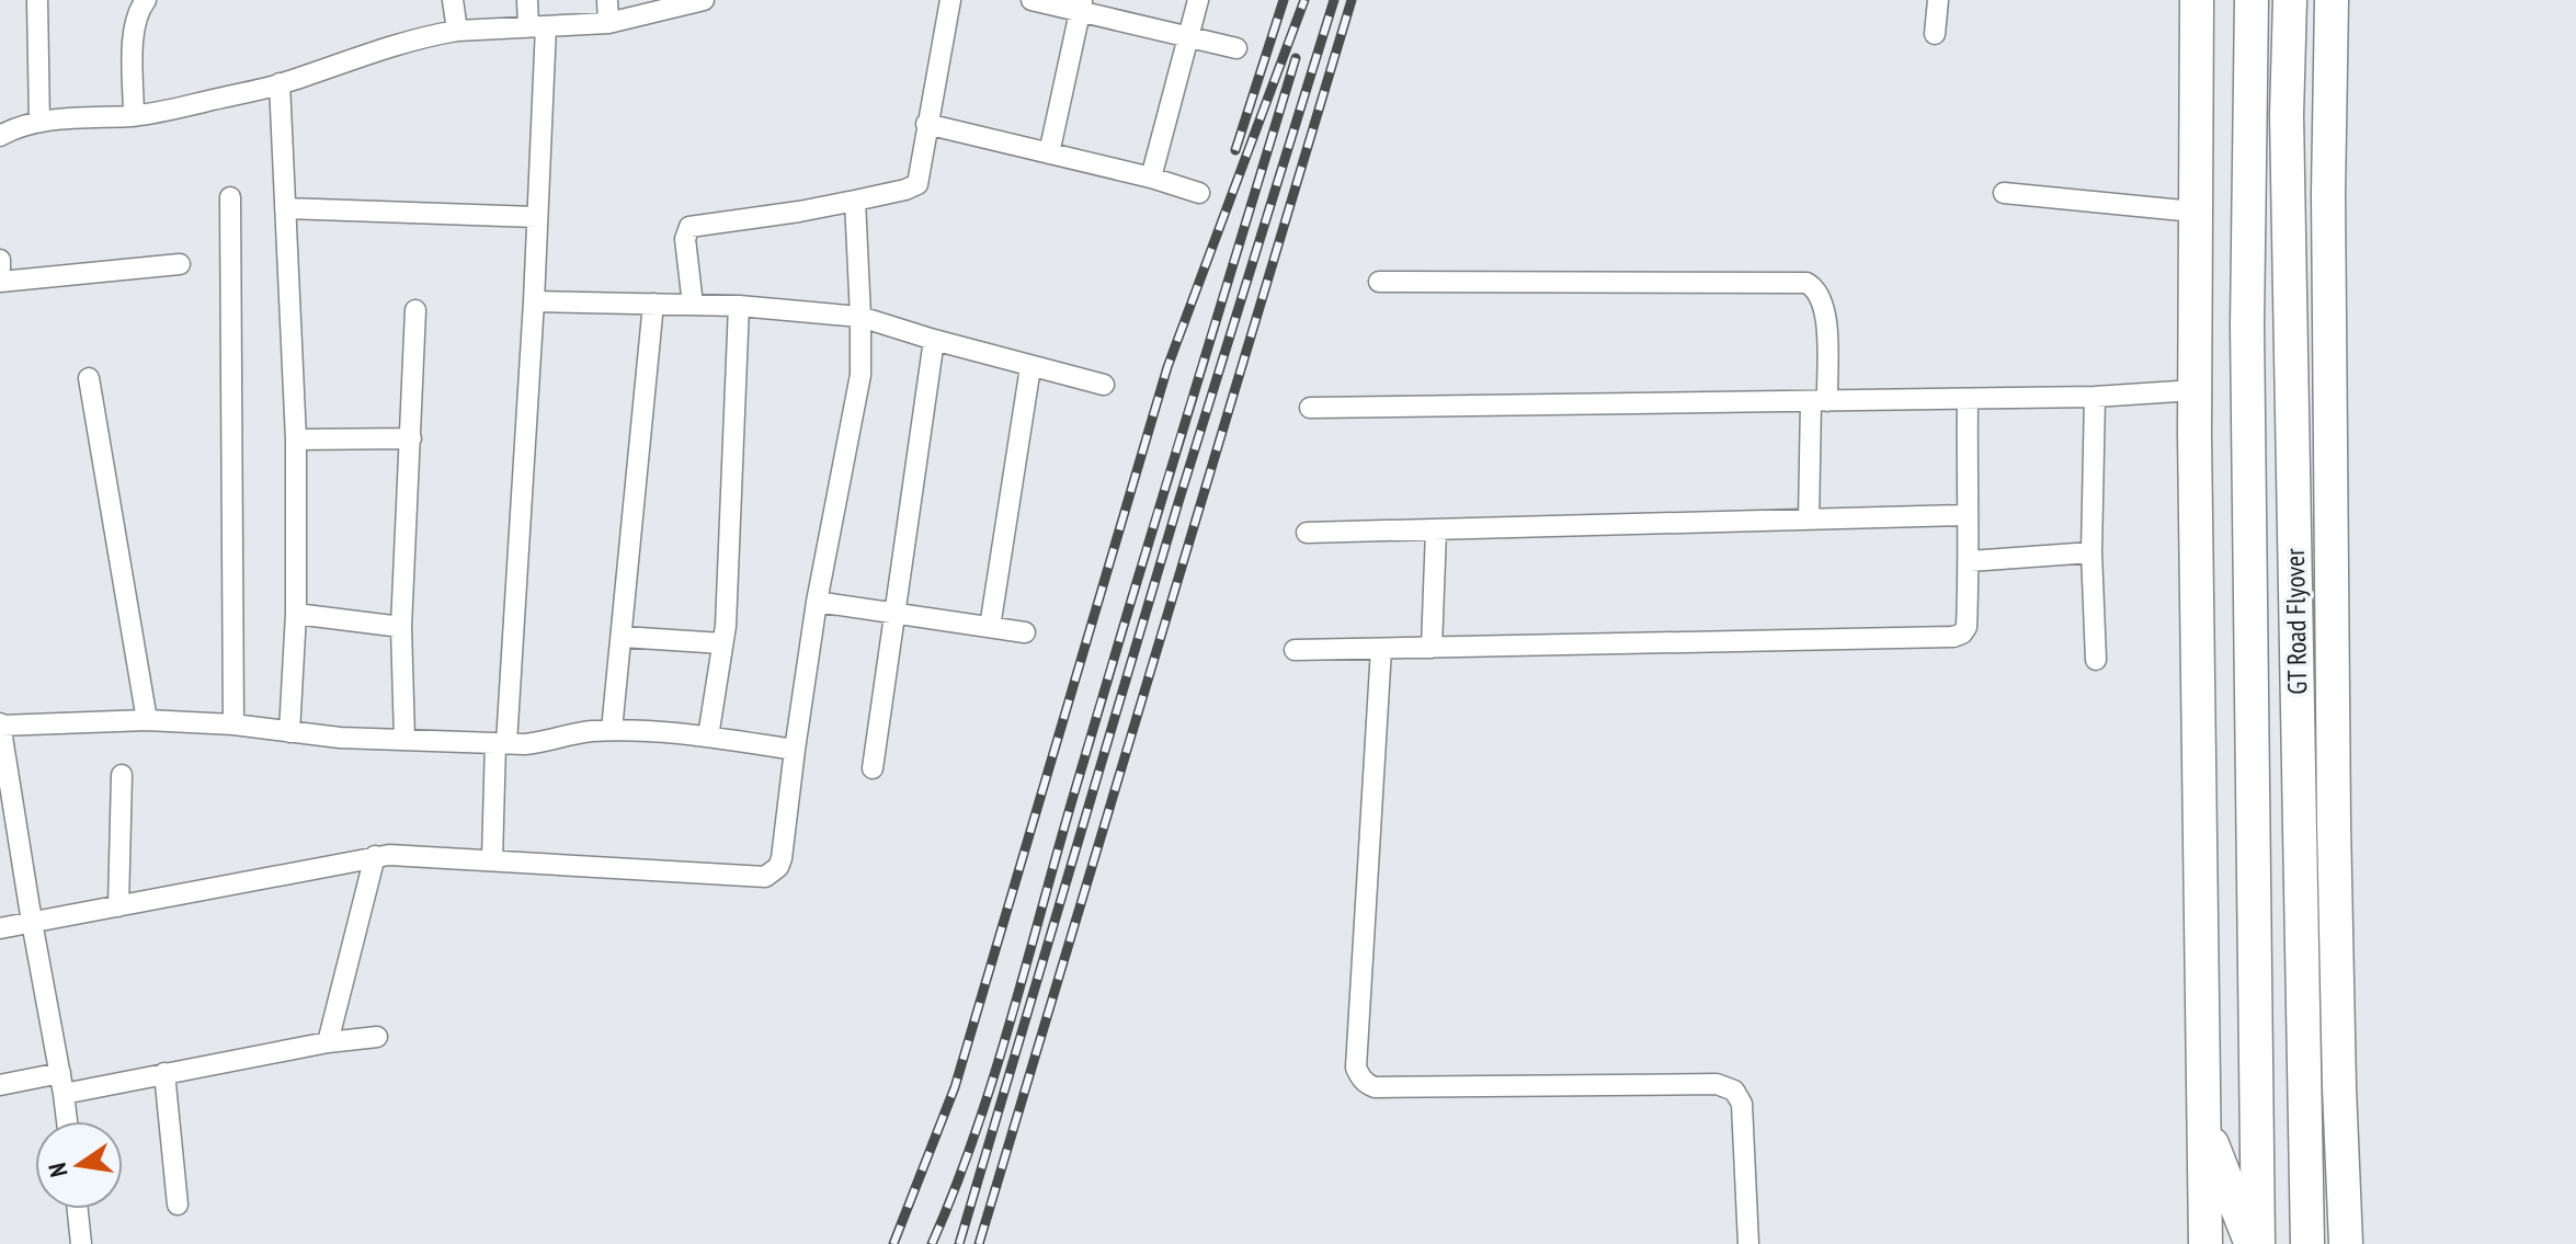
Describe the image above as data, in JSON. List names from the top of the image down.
{
  "streets": {
    "highway": ["GT Road Flyover"]
  },
  "north": "left"
}
